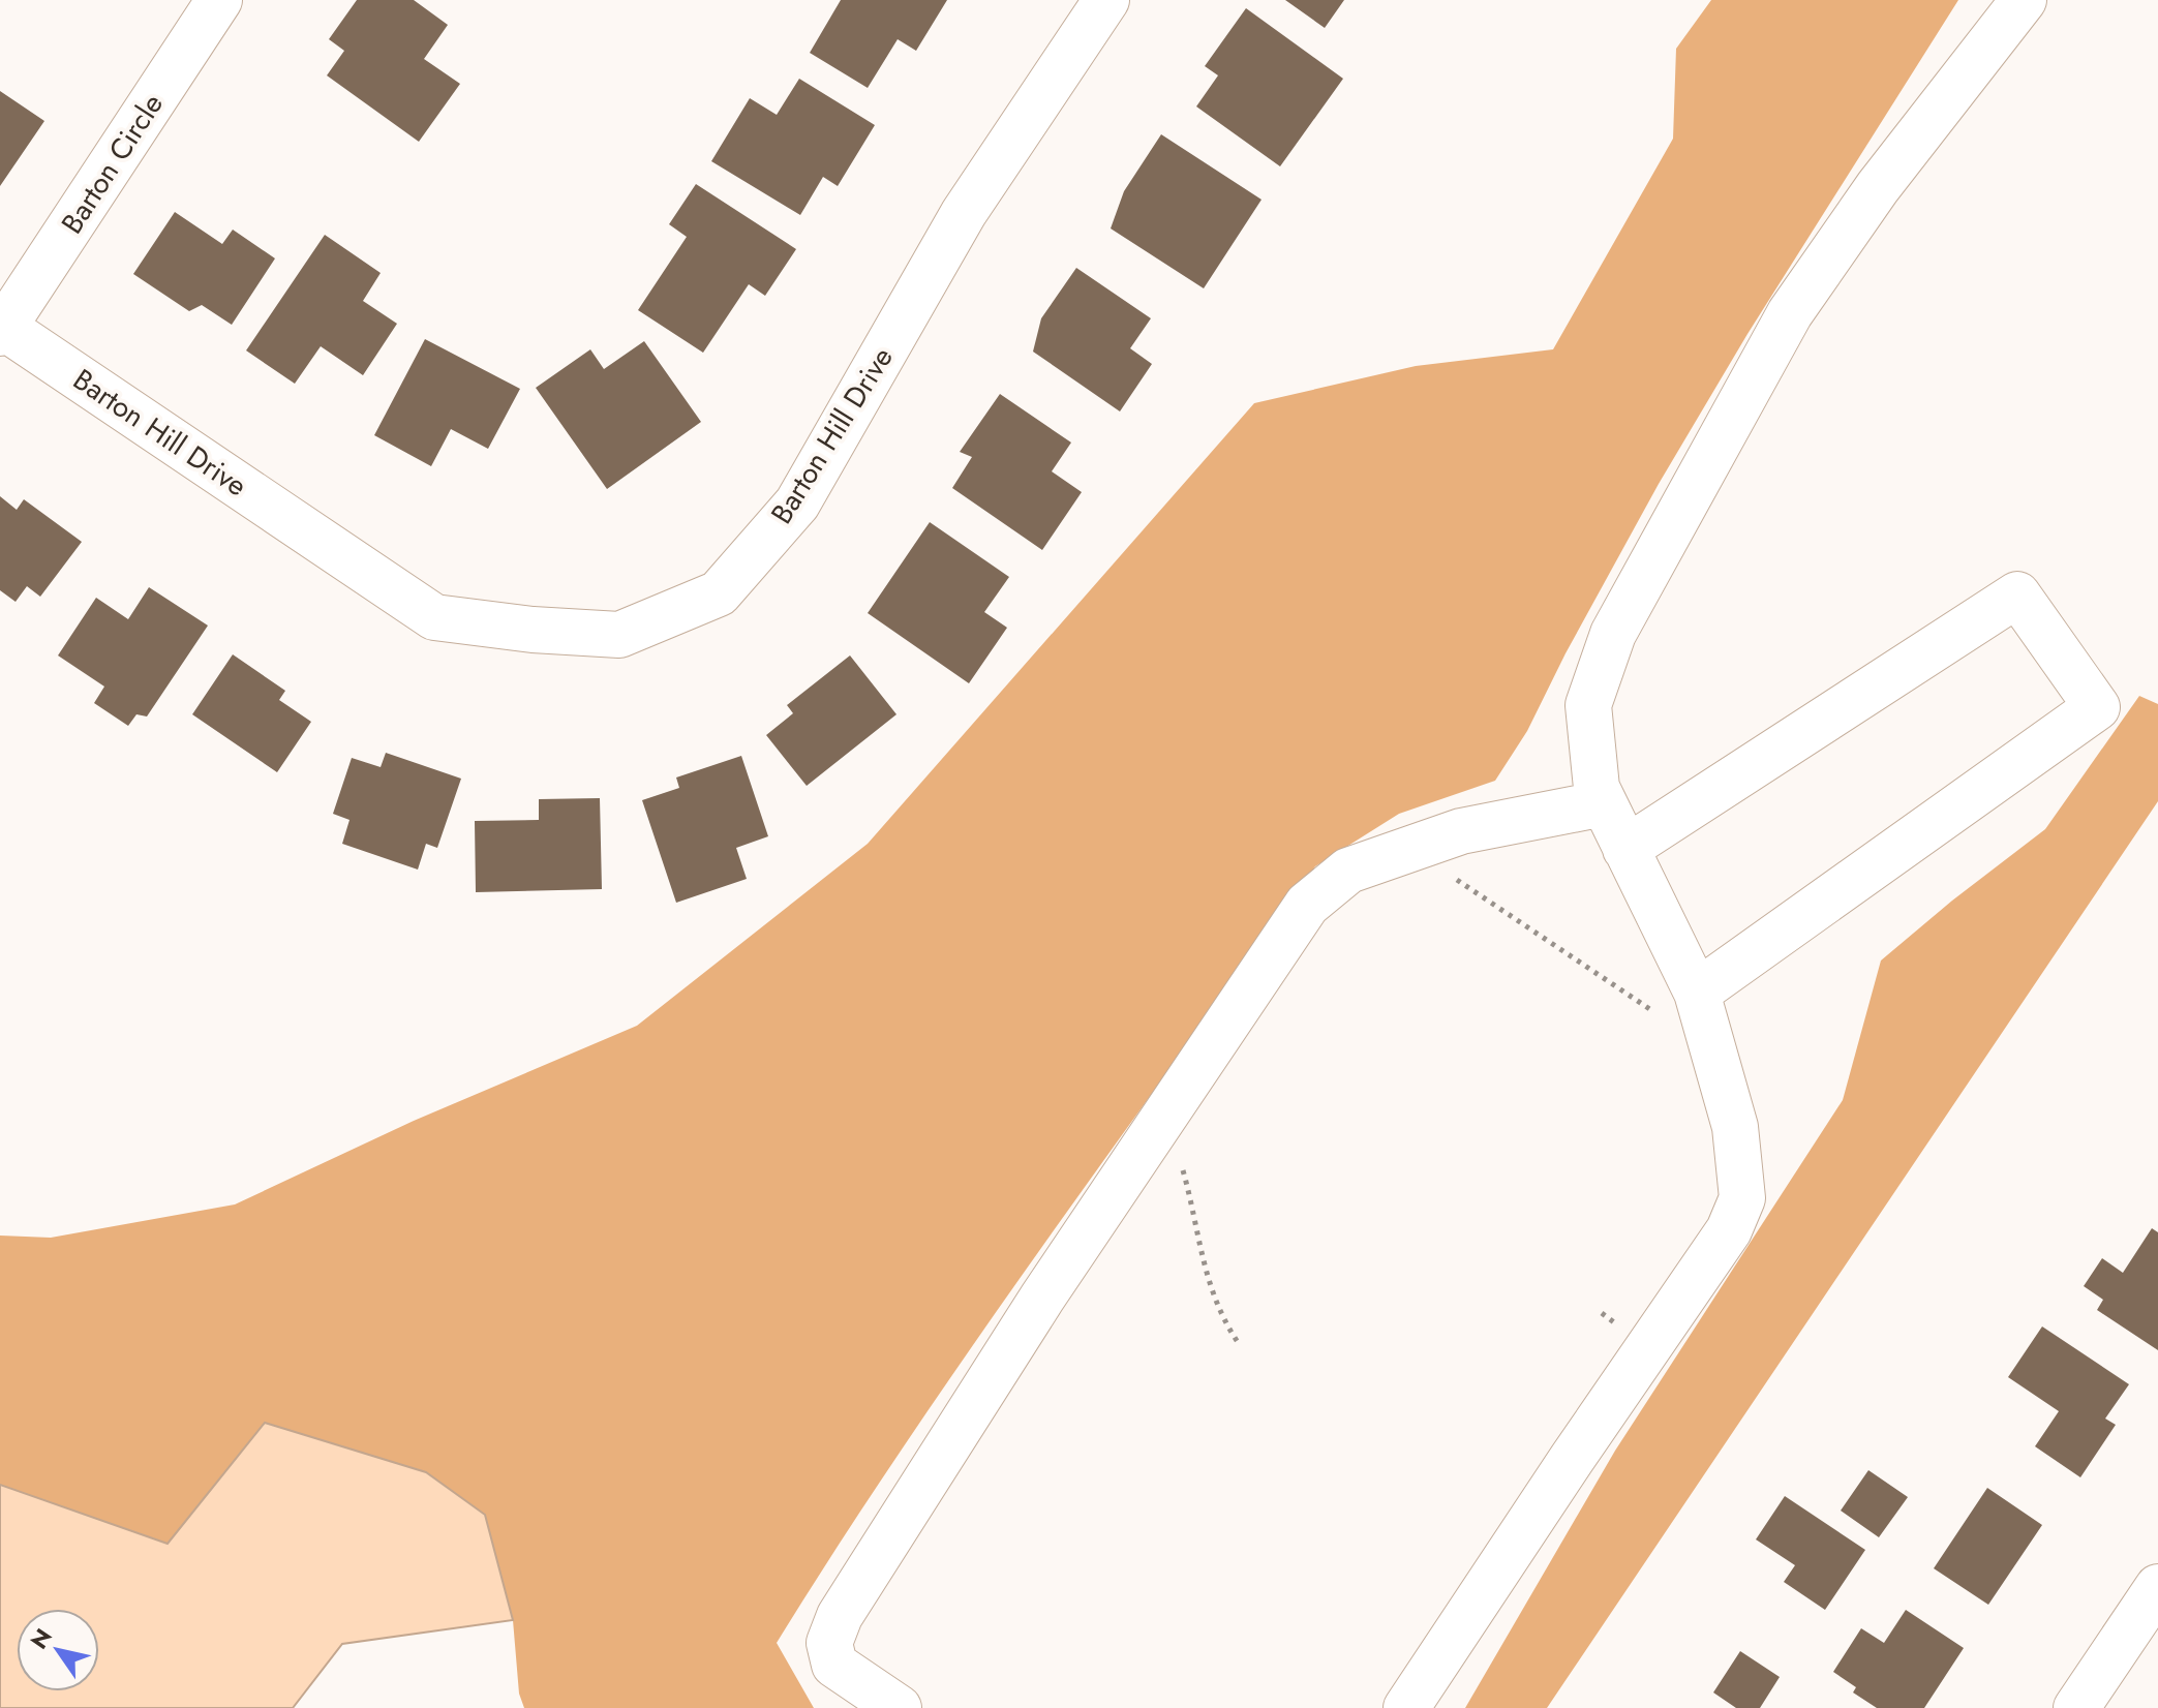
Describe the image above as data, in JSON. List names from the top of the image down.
{
  "streets": {
    "street": ["Barton Circle", "Barton Hill Drive"]
  },
  "crossings": [
    ["Barton Circle", "Barton Hill Drive"]
  ],
  "north": "top left"
}
